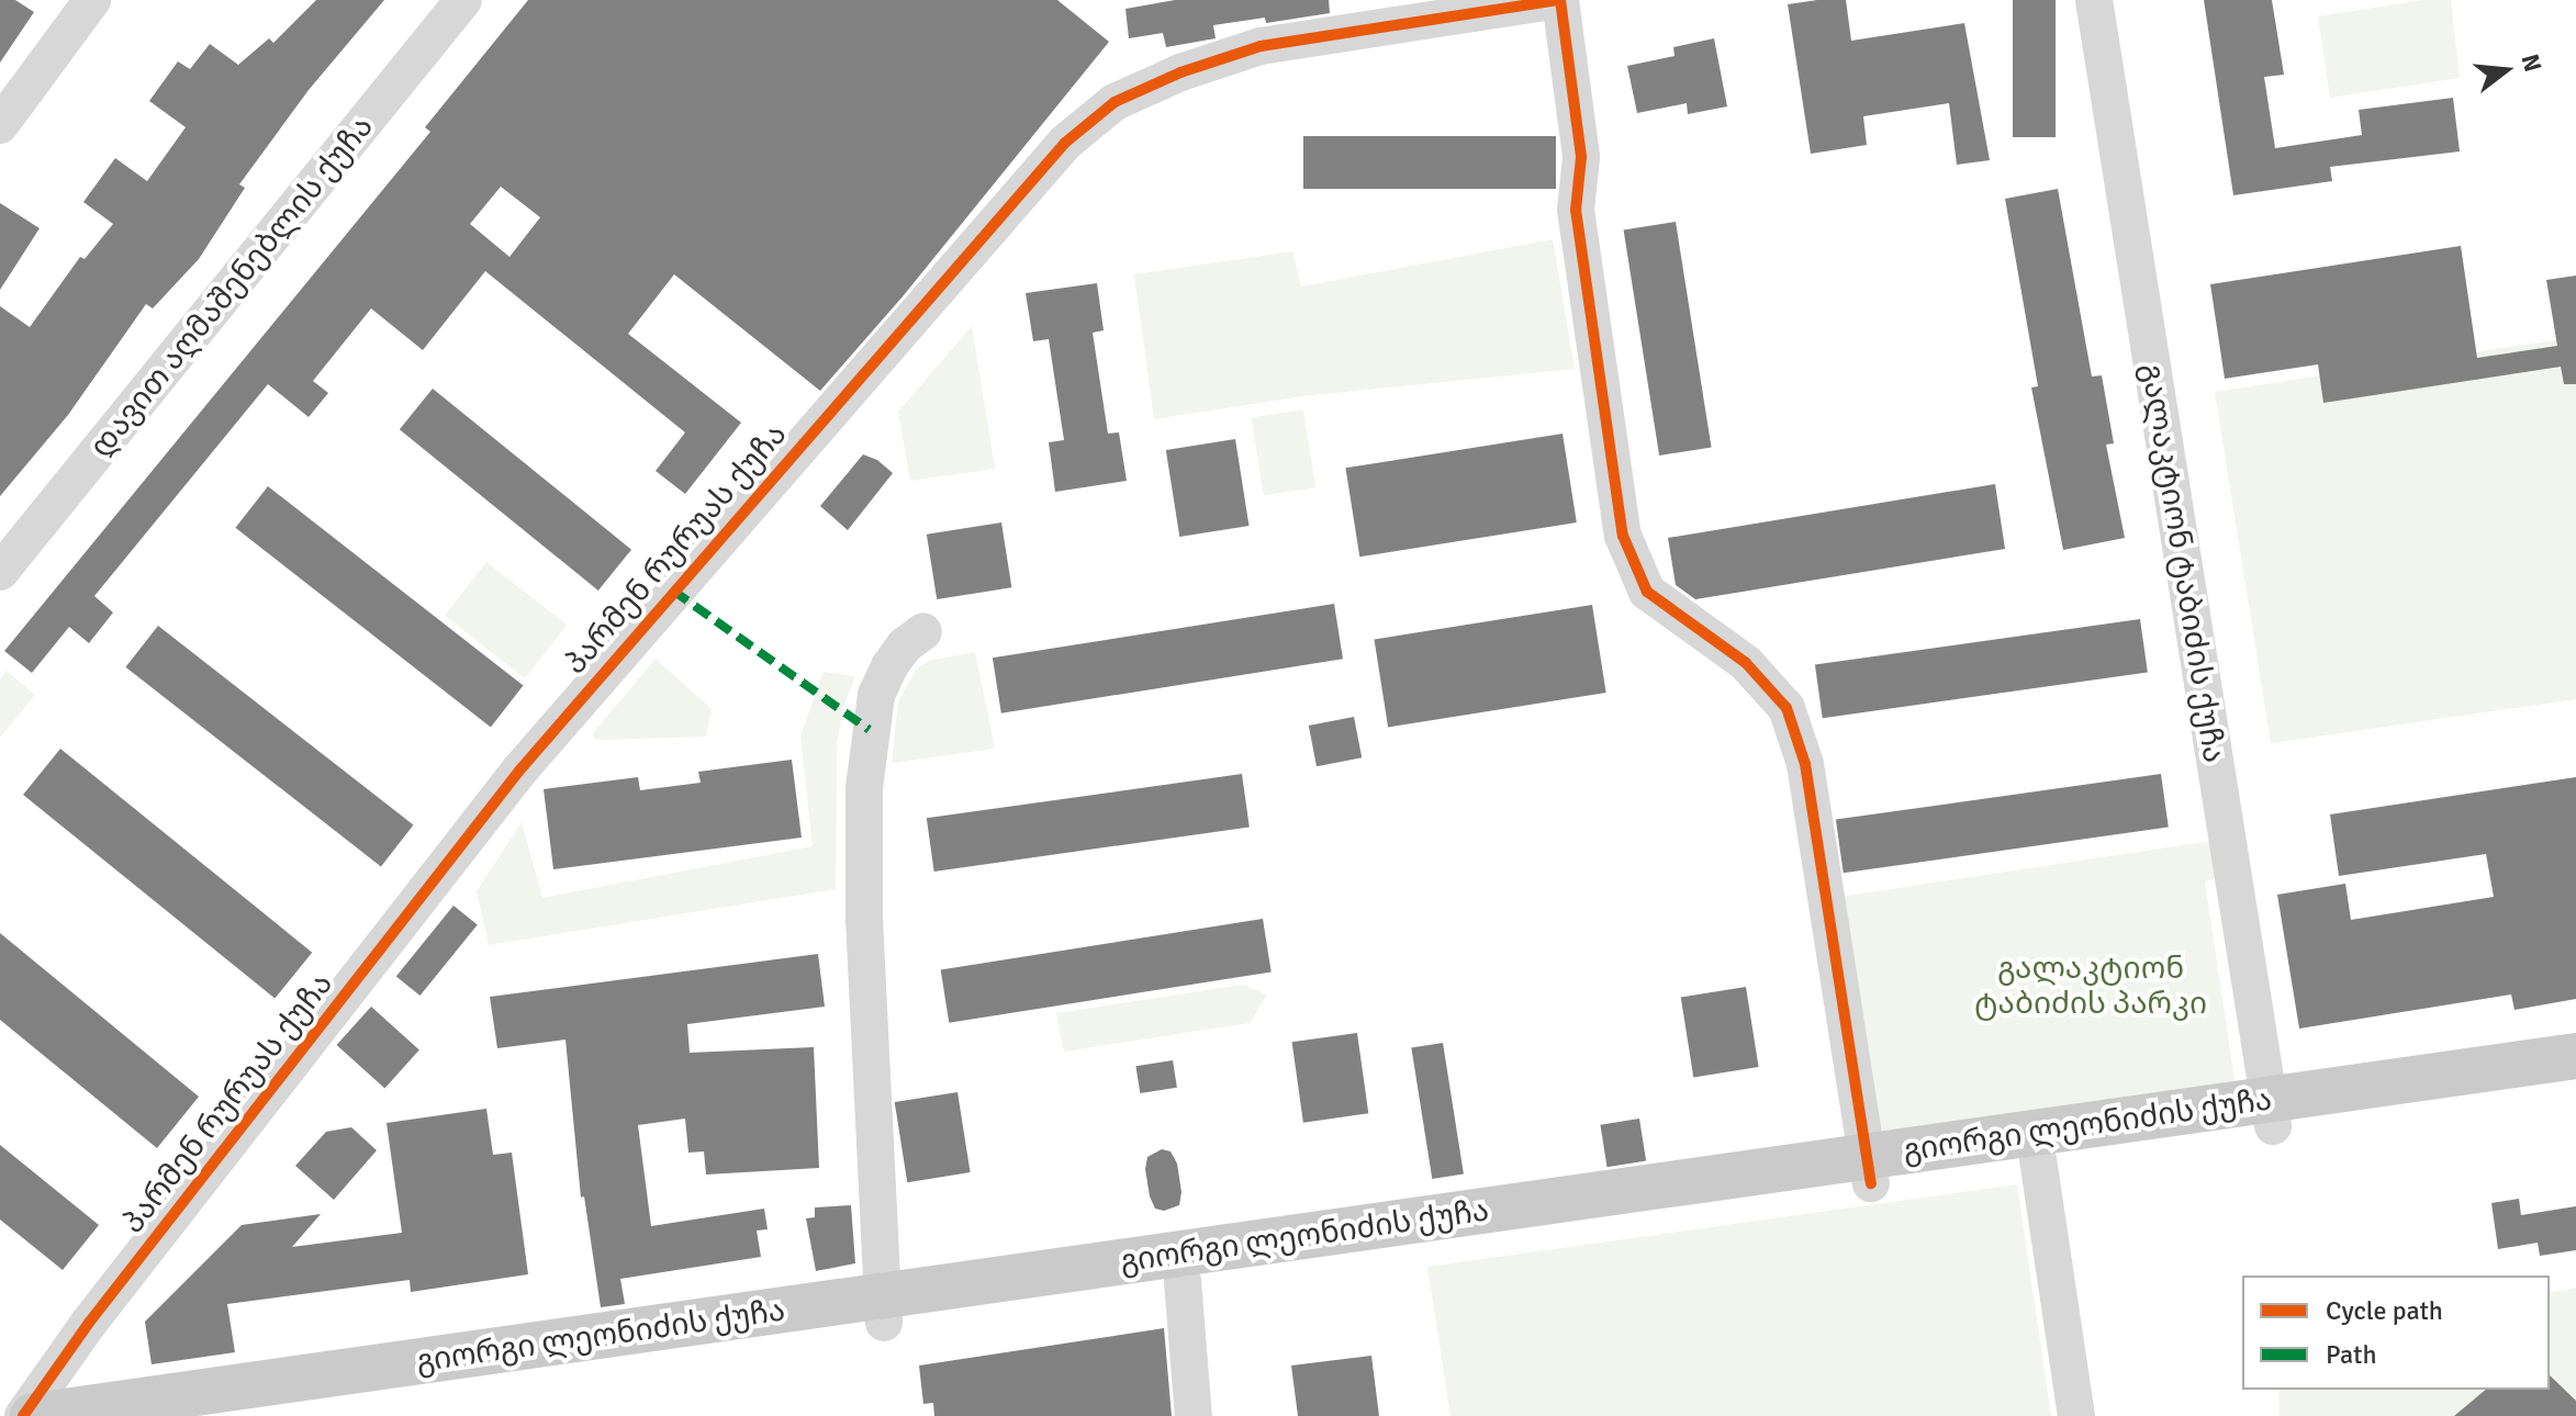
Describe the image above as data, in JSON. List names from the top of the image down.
{
  "streets": {
    "main road": ["გიორგი ლეონიძის ქუჩა"],
    "street": ["დავით აღმაშენებლის ქუჩა", "პარმენ რურუას ქუჩა", "გალაკტიონ ტაბიძის ქუჩა"]
  },
  "crossings": [
    ["გალაკტიონ ტაბიძის ქუჩა", "გიორგი ლეონიძის ქუჩა"]
  ],
  "parks": ["გალაკტიონ ტაბიძის პარკი"],
  "legend": ["Cycle path", "Path"],
  "north": "right"
}
